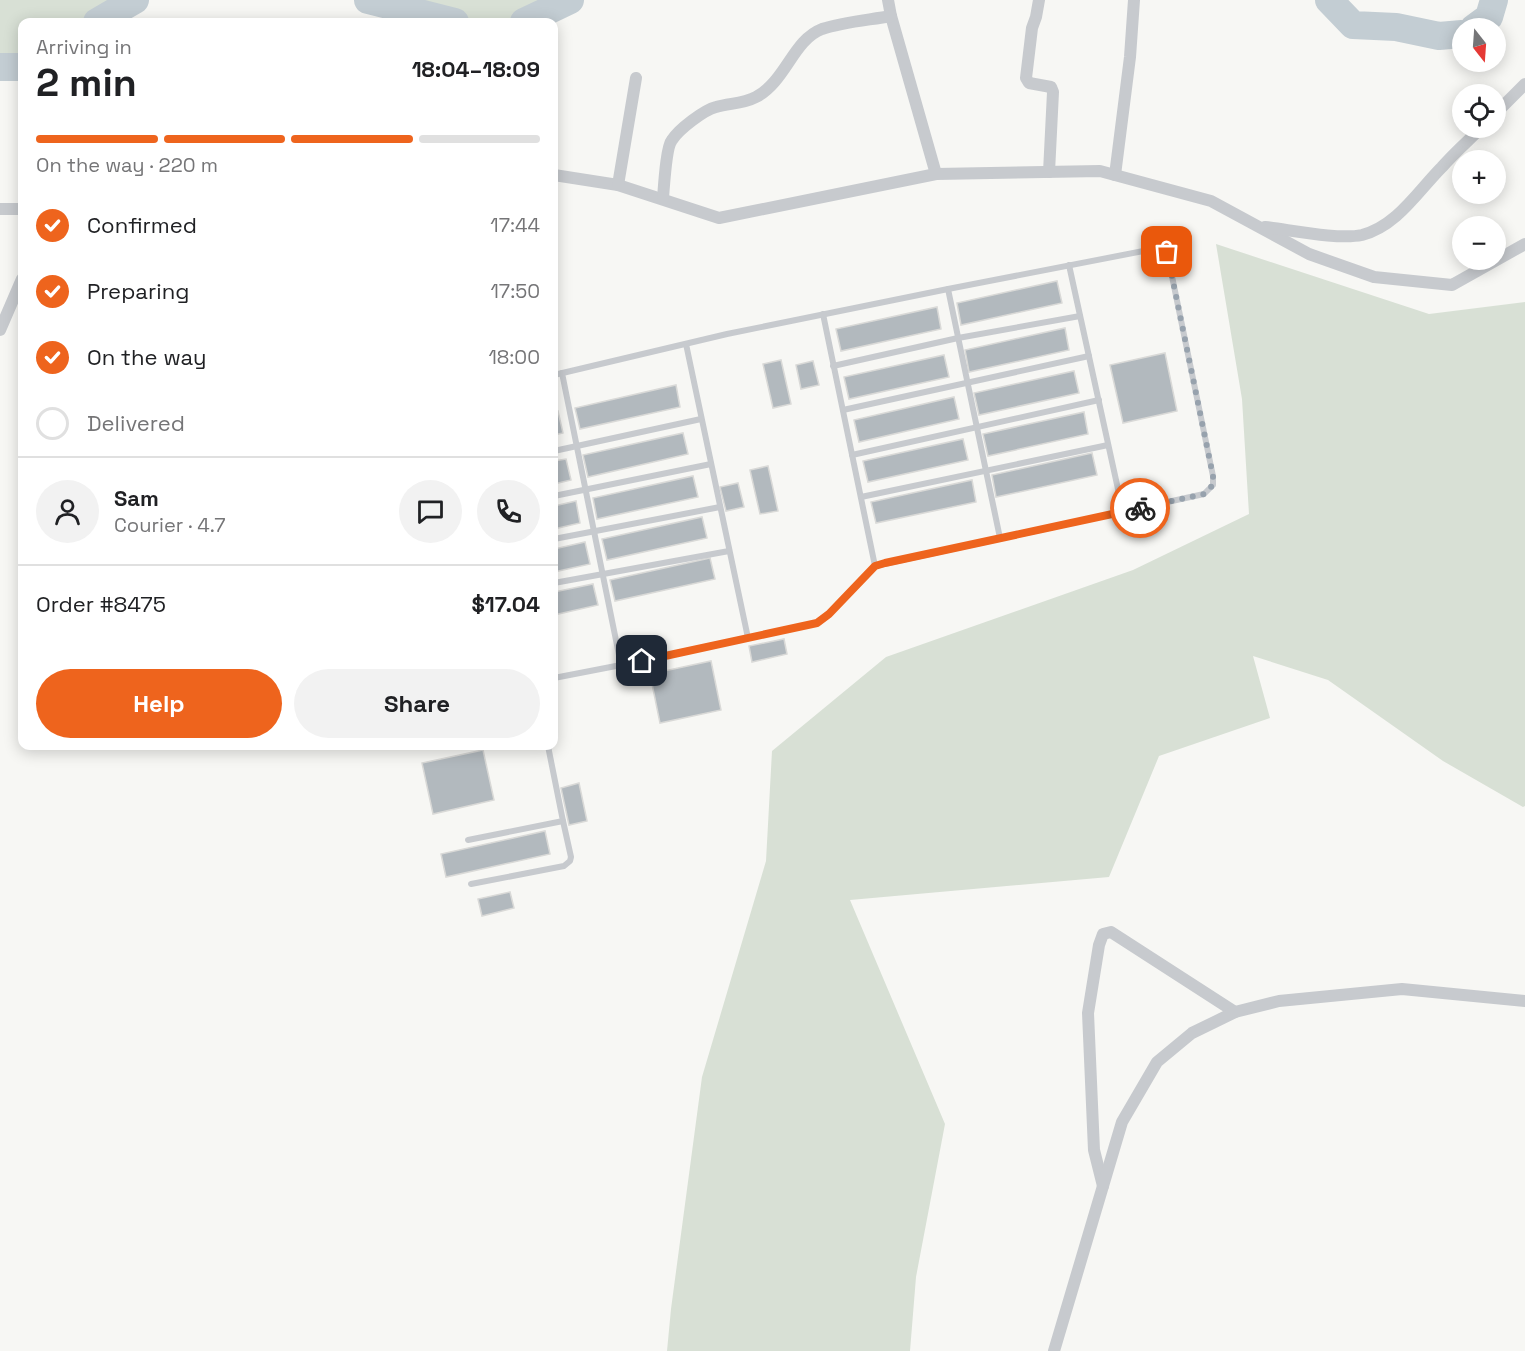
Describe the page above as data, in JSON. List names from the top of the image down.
{
  "north": "bottom",
  "page": {
    "map_buttons": ["+", "−"],
    "heading": ["2 min", "Arriving in", "18:04–18:09"],
    "panel": [
      "Sam",
      "Courier · 4.7",
      "Order #8475",
      "$17.04"
    ],
    "bar": "On the way · 220 m",
    "list": [
      ["Confirmed", "17:44"],
      ["Preparing", "17:50"],
      ["On the way", "18:00"],
      "Delivered"
    ],
    "buttons": ["Help", "Share"]
  }
}
